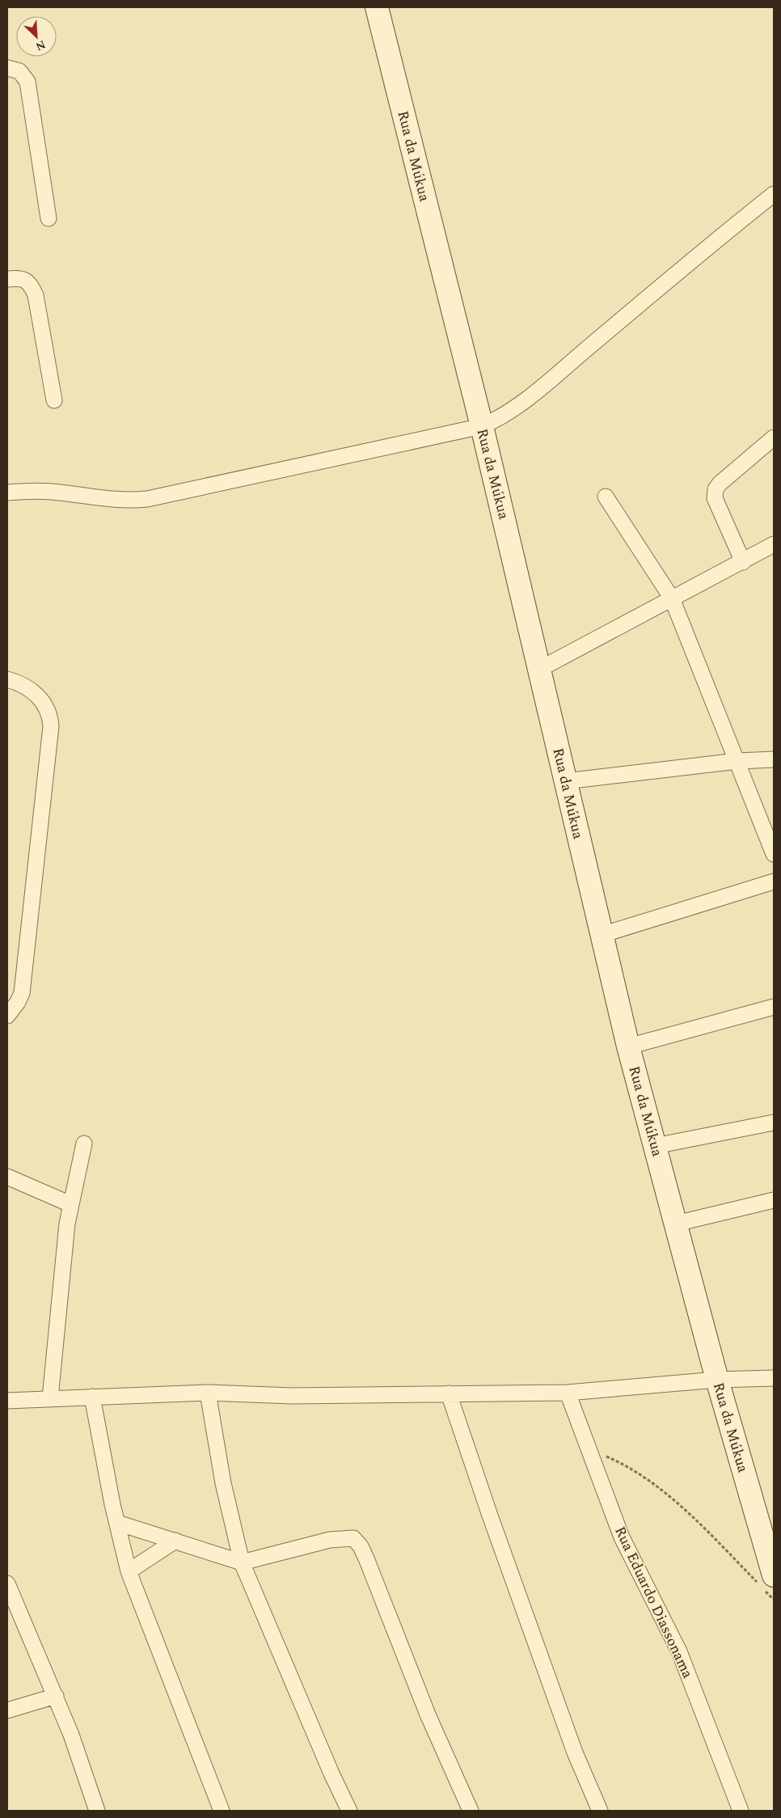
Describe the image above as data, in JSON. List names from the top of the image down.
{
  "streets": {
    "street": ["Rua da Múkua", "Rua Eduardo Diassonama"]
  },
  "north": "bottom right"
}
